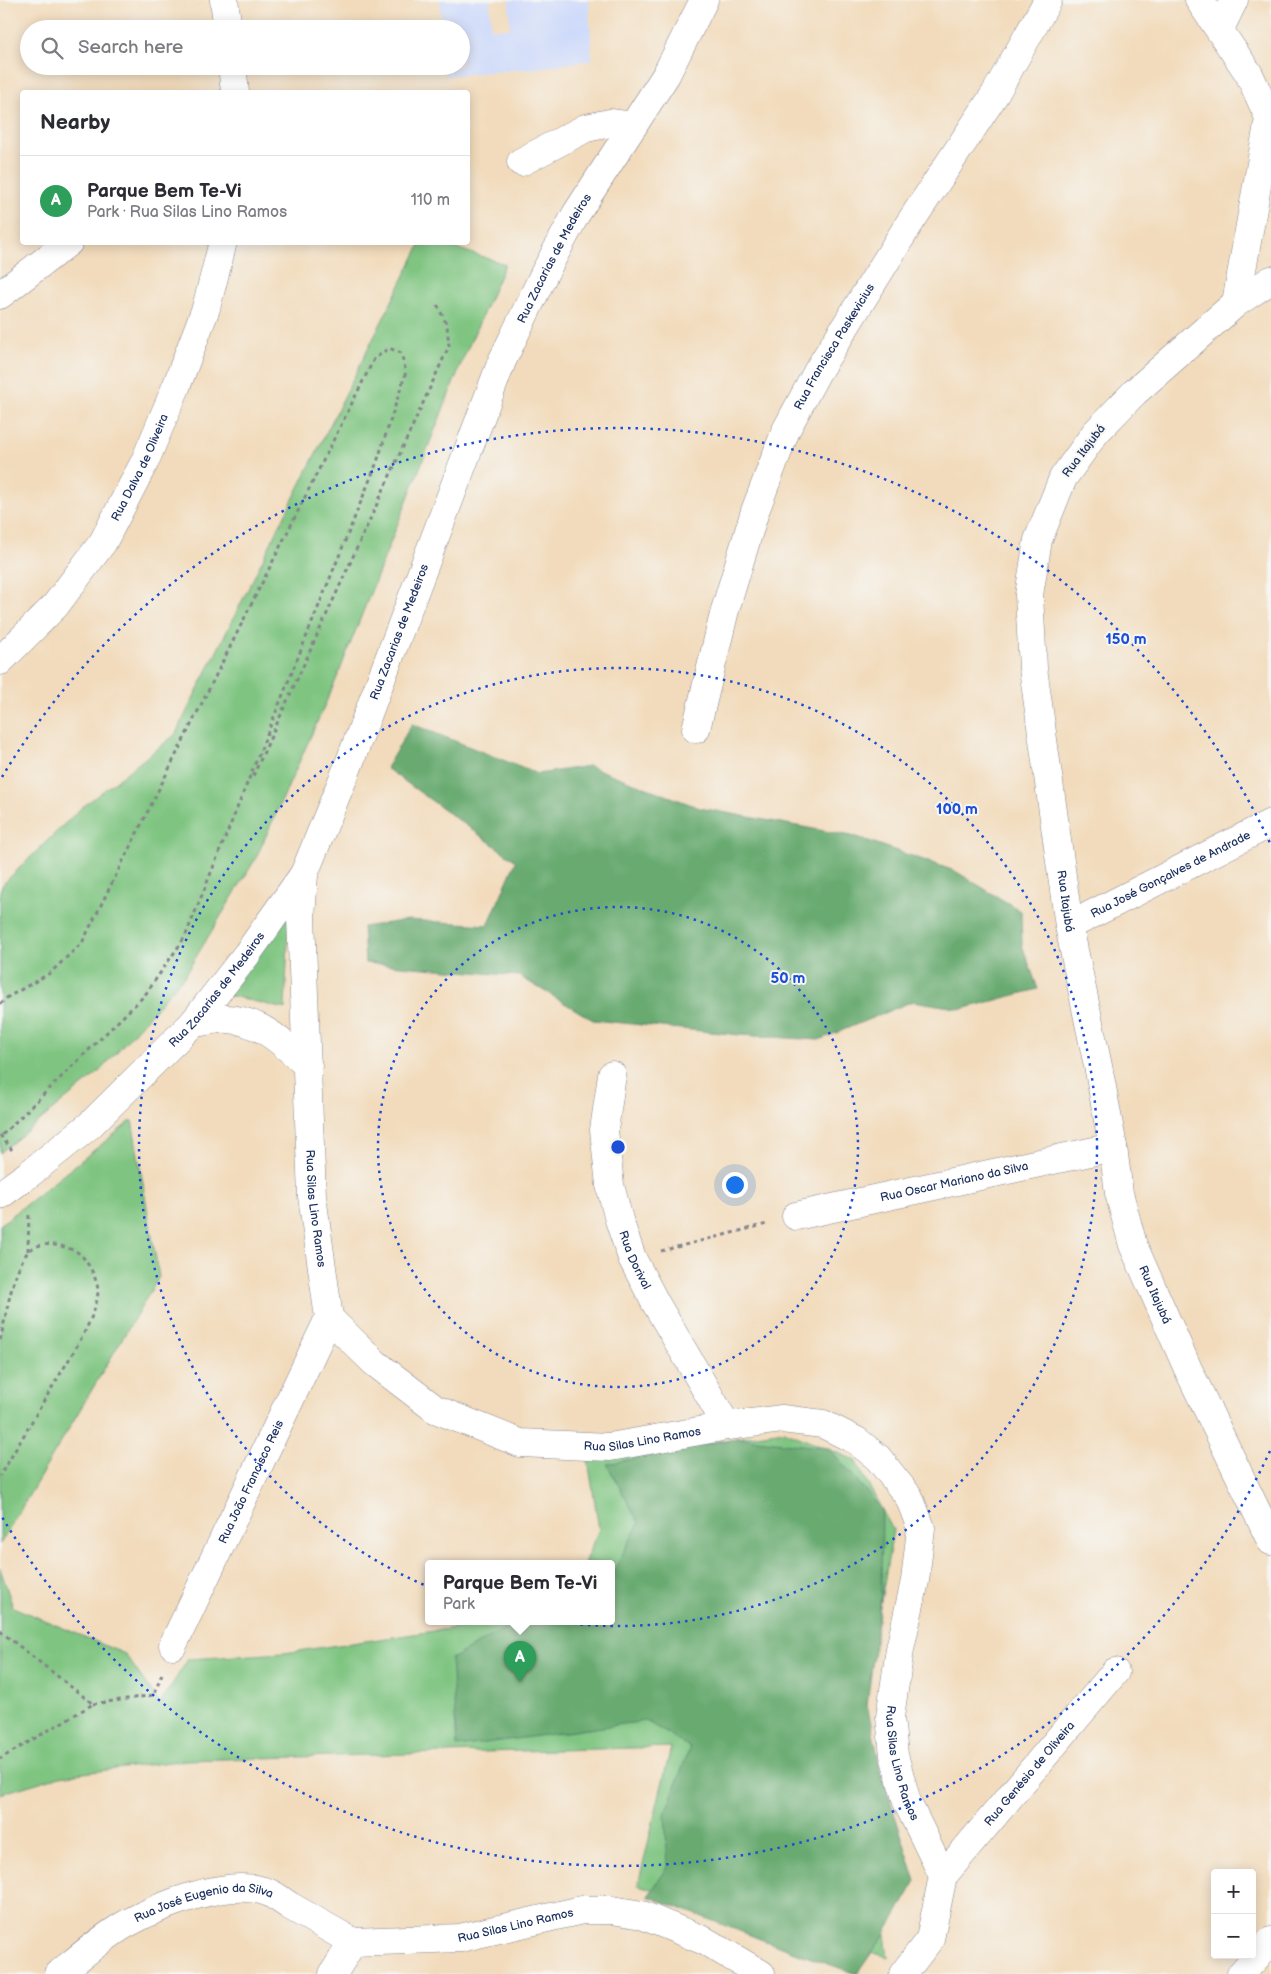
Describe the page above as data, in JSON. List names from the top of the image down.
{
  "streets": {
    "street": [
      "Rua Zacarias de Medeiros",
      "Rua Francisca Paskevicius",
      "Rua Itajubá",
      "Rua Dalva de Oliveira",
      "Rua José Gonçalves de Andrade",
      "Rua Oscar Mariano da Silva",
      "Rua Silas Lino Ramos",
      "Rua Dorival",
      "Rua João Francisco Reis",
      "Rua Genésio de Oliveira",
      "Rua José Eugenio da Silva"
    ]
  },
  "crossings": [
    ["Rua Zacarias de Medeiros", "Rua Silas Lino Ramos"],
    ["Rua Itajubá", "Rua José Gonçalves de Andrade"],
    ["Rua Itajubá", "Rua Oscar Mariano da Silva"],
    ["Rua Silas Lino Ramos", "Rua Dorival"],
    ["Rua Silas Lino Ramos", "Rua João Francisco Reis"],
    ["Rua Silas Lino Ramos", "Rua Genésio de Oliveira"],
    ["Rua Silas Lino Ramos", "Rua José Eugenio da Silva"]
  ],
  "page": {
    "search": "Search here",
    "heading": "Nearby",
    "list": [
      {
        "mark": "A",
        "name": "Parque Bem Te-Vi",
        "note": "Park · Rua Silas Lino Ramos",
        "value": "110 m"
      }
    ],
    "popup": ["Parque Bem Te-Vi", "Park"],
    "pins": "A",
    "map_buttons": ["+", "−"]
  },
  "rings": ["150 m", "100 m", "50 m"]
}
